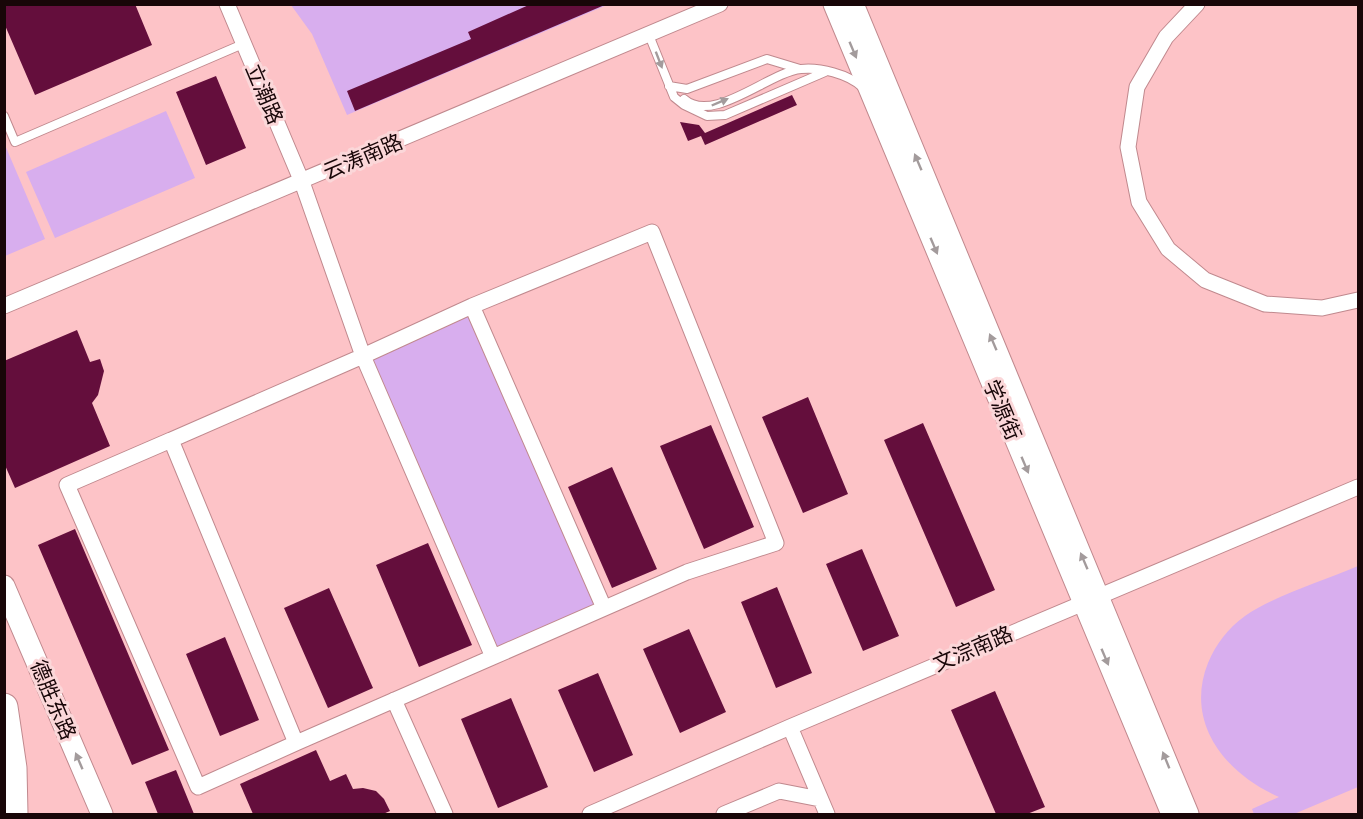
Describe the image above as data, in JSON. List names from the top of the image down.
{
  "streets": {
    "main road": ["学源街", "德胜东路"],
    "street": ["立潮路", "云涛南路", "文淙南路"]
  },
  "crossings": [
    ["立潮路", "云涛南路"],
    ["学源街", "文淙南路"]
  ],
  "one_way": ["德胜东路"]
}
